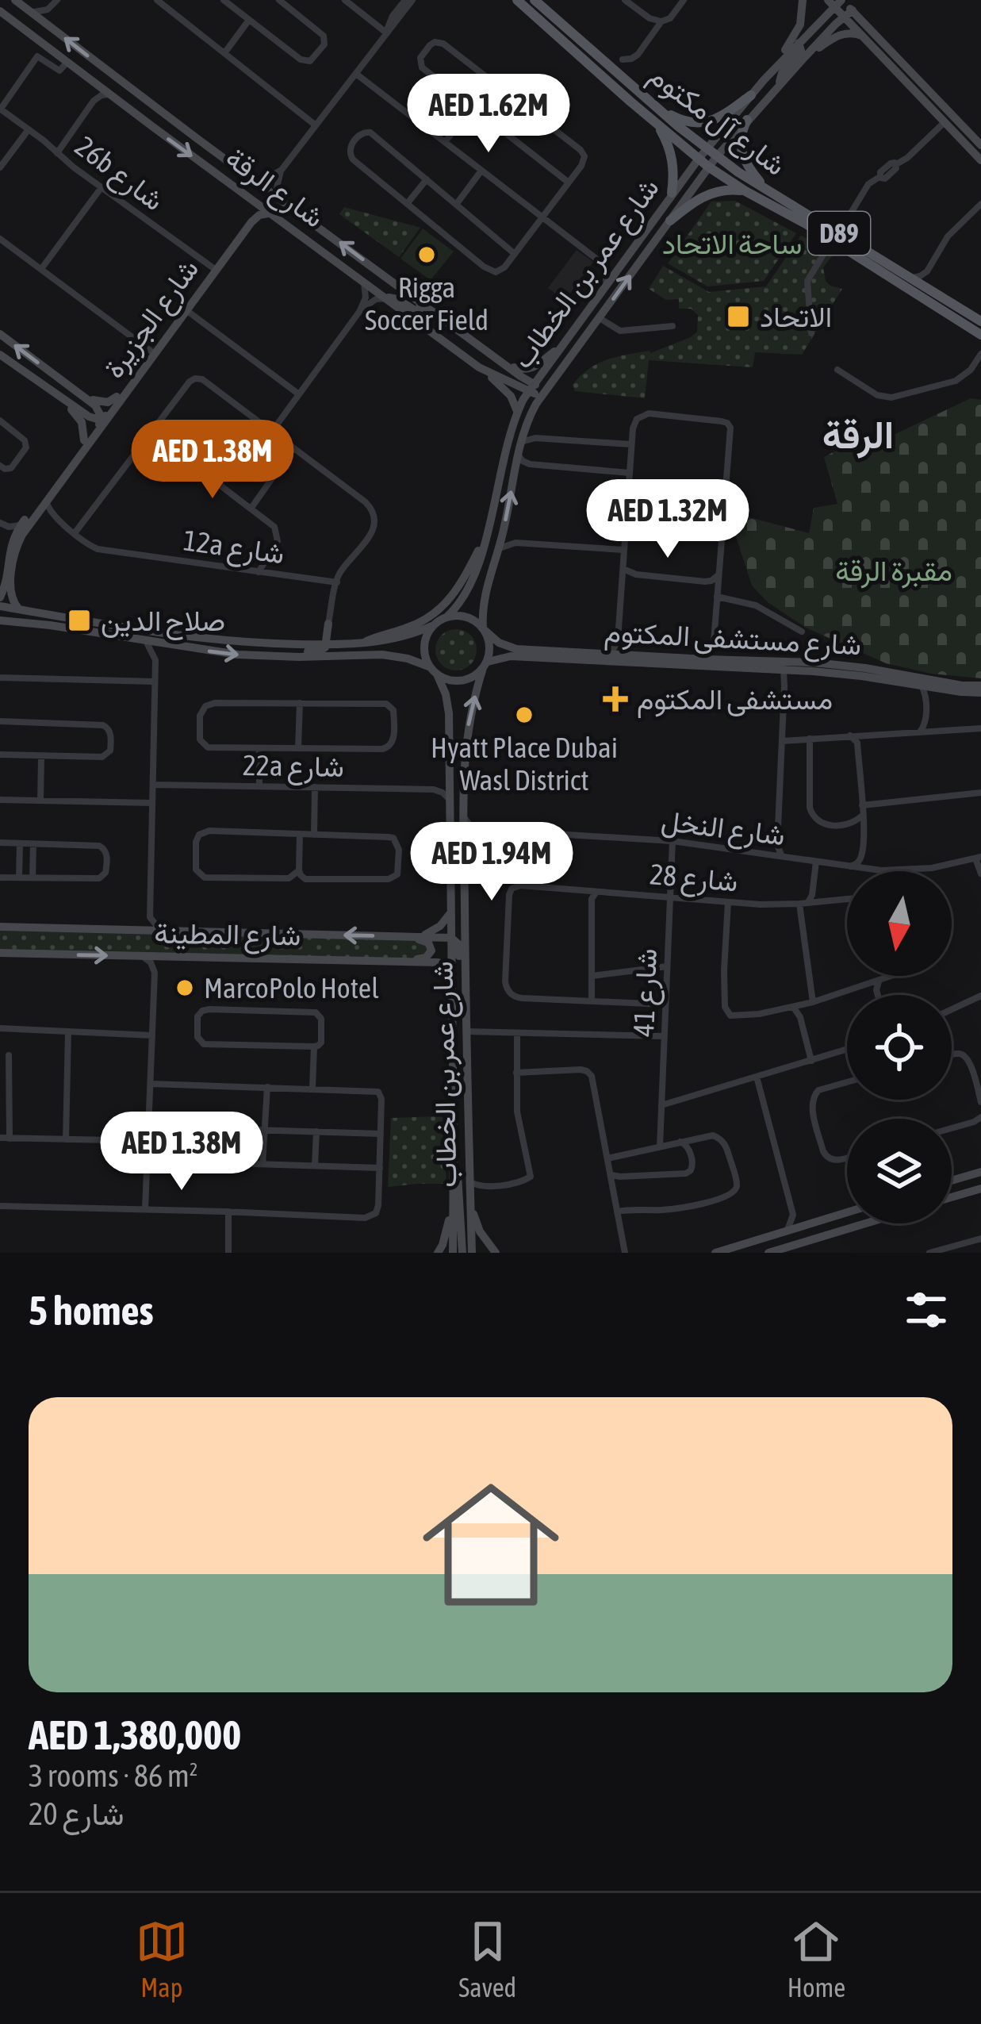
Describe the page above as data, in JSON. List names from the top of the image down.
{
  "streets": {
    "main road": [
      "شارع آل مكتوم",
      "شارع الرقة",
      "D89",
      "شارع عمر بن الخطاب",
      "شارع الجزيرة",
      "شارع مستشفى المكتوم",
      "شارع المطينة"
    ],
    "street": [
      "26b شارع",
      "12a شارع",
      "22a شارع",
      "شارع النخل",
      "شارع 28",
      "شارع 41"
    ]
  },
  "crossings": [
    ["شارع آل مكتوم", "شارع عمر بن الخطاب"],
    ["26b شارع", "شارع الجزيرة"],
    ["شارع الرقة", "شارع عمر بن الخطاب"],
    ["شارع الرقة", "شارع الجزيرة"],
    ["شارع عمر بن الخطاب", "شارع مستشفى المكتوم"],
    ["شارع عمر بن الخطاب", "شارع النخل"],
    ["شارع عمر بن الخطاب", "شارع المطينة"],
    ["شارع النخل", "شارع 41"],
    ["شارع 28", "شارع 41"]
  ],
  "districts": ["الرقة"],
  "parks": ["ساحة الاتحاد", "مقبرة الرقة"],
  "places": {
    "other": ["Rigga Soccer Field", "Hyatt Place Dubai Wasl District", "MarcoPolo Hotel"],
    "transit": ["الاتحاد", "صلاح الدين"],
    "health": ["مستشفى المكتوم"]
  },
  "north": "bottom",
  "page": {
    "price": [
      "AED 1.62M",
      "AED 1.38M",
      "AED 1.32M",
      "AED 1.94M",
      "AED 1.38M"
    ],
    "heading": "5 homes",
    "list": [
      {
        "name": "AED 1,380,000",
        "note": "3 rooms · 86 m² · شارع 20"
      }
    ],
    "tabs": ["Map", "Saved", "Home"]
  }
}
